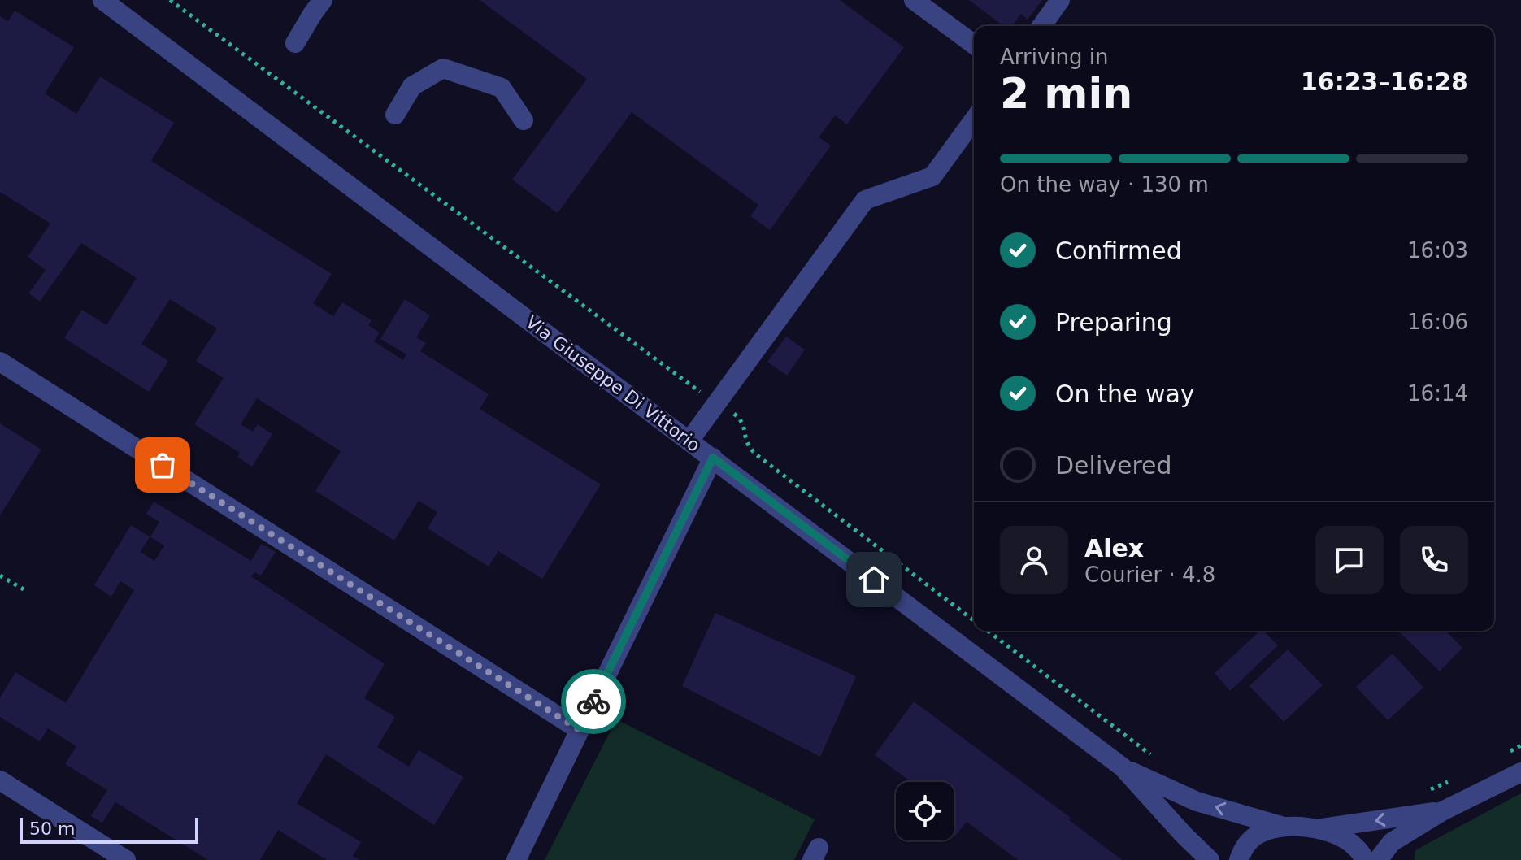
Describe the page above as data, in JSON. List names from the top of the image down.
{
  "streets": {
    "street": ["Via Giuseppe Di Vittorio"]
  },
  "scale_bar": "50 m",
  "page": {
    "heading": ["2 min", "Arriving in", "16:23–16:28"],
    "panel": ["Alex", "Courier · 4.8"],
    "bar": "On the way · 130 m",
    "list": [
      ["Confirmed", "16:03"],
      ["Preparing", "16:06"],
      ["On the way", "16:14"],
      "Delivered"
    ],
    "scale": "50 m"
  }
}
